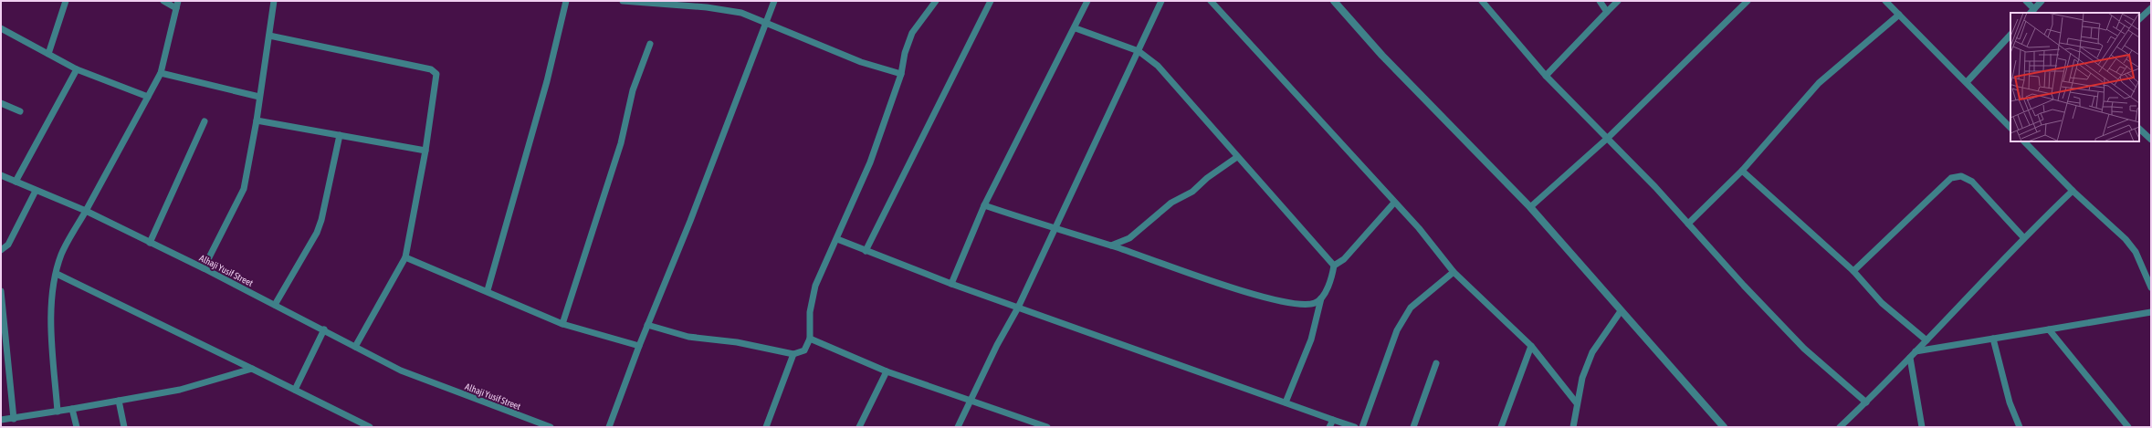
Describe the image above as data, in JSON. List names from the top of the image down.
{
  "streets": {
    "street": ["Alhaji Yusif Street"]
  }
}
